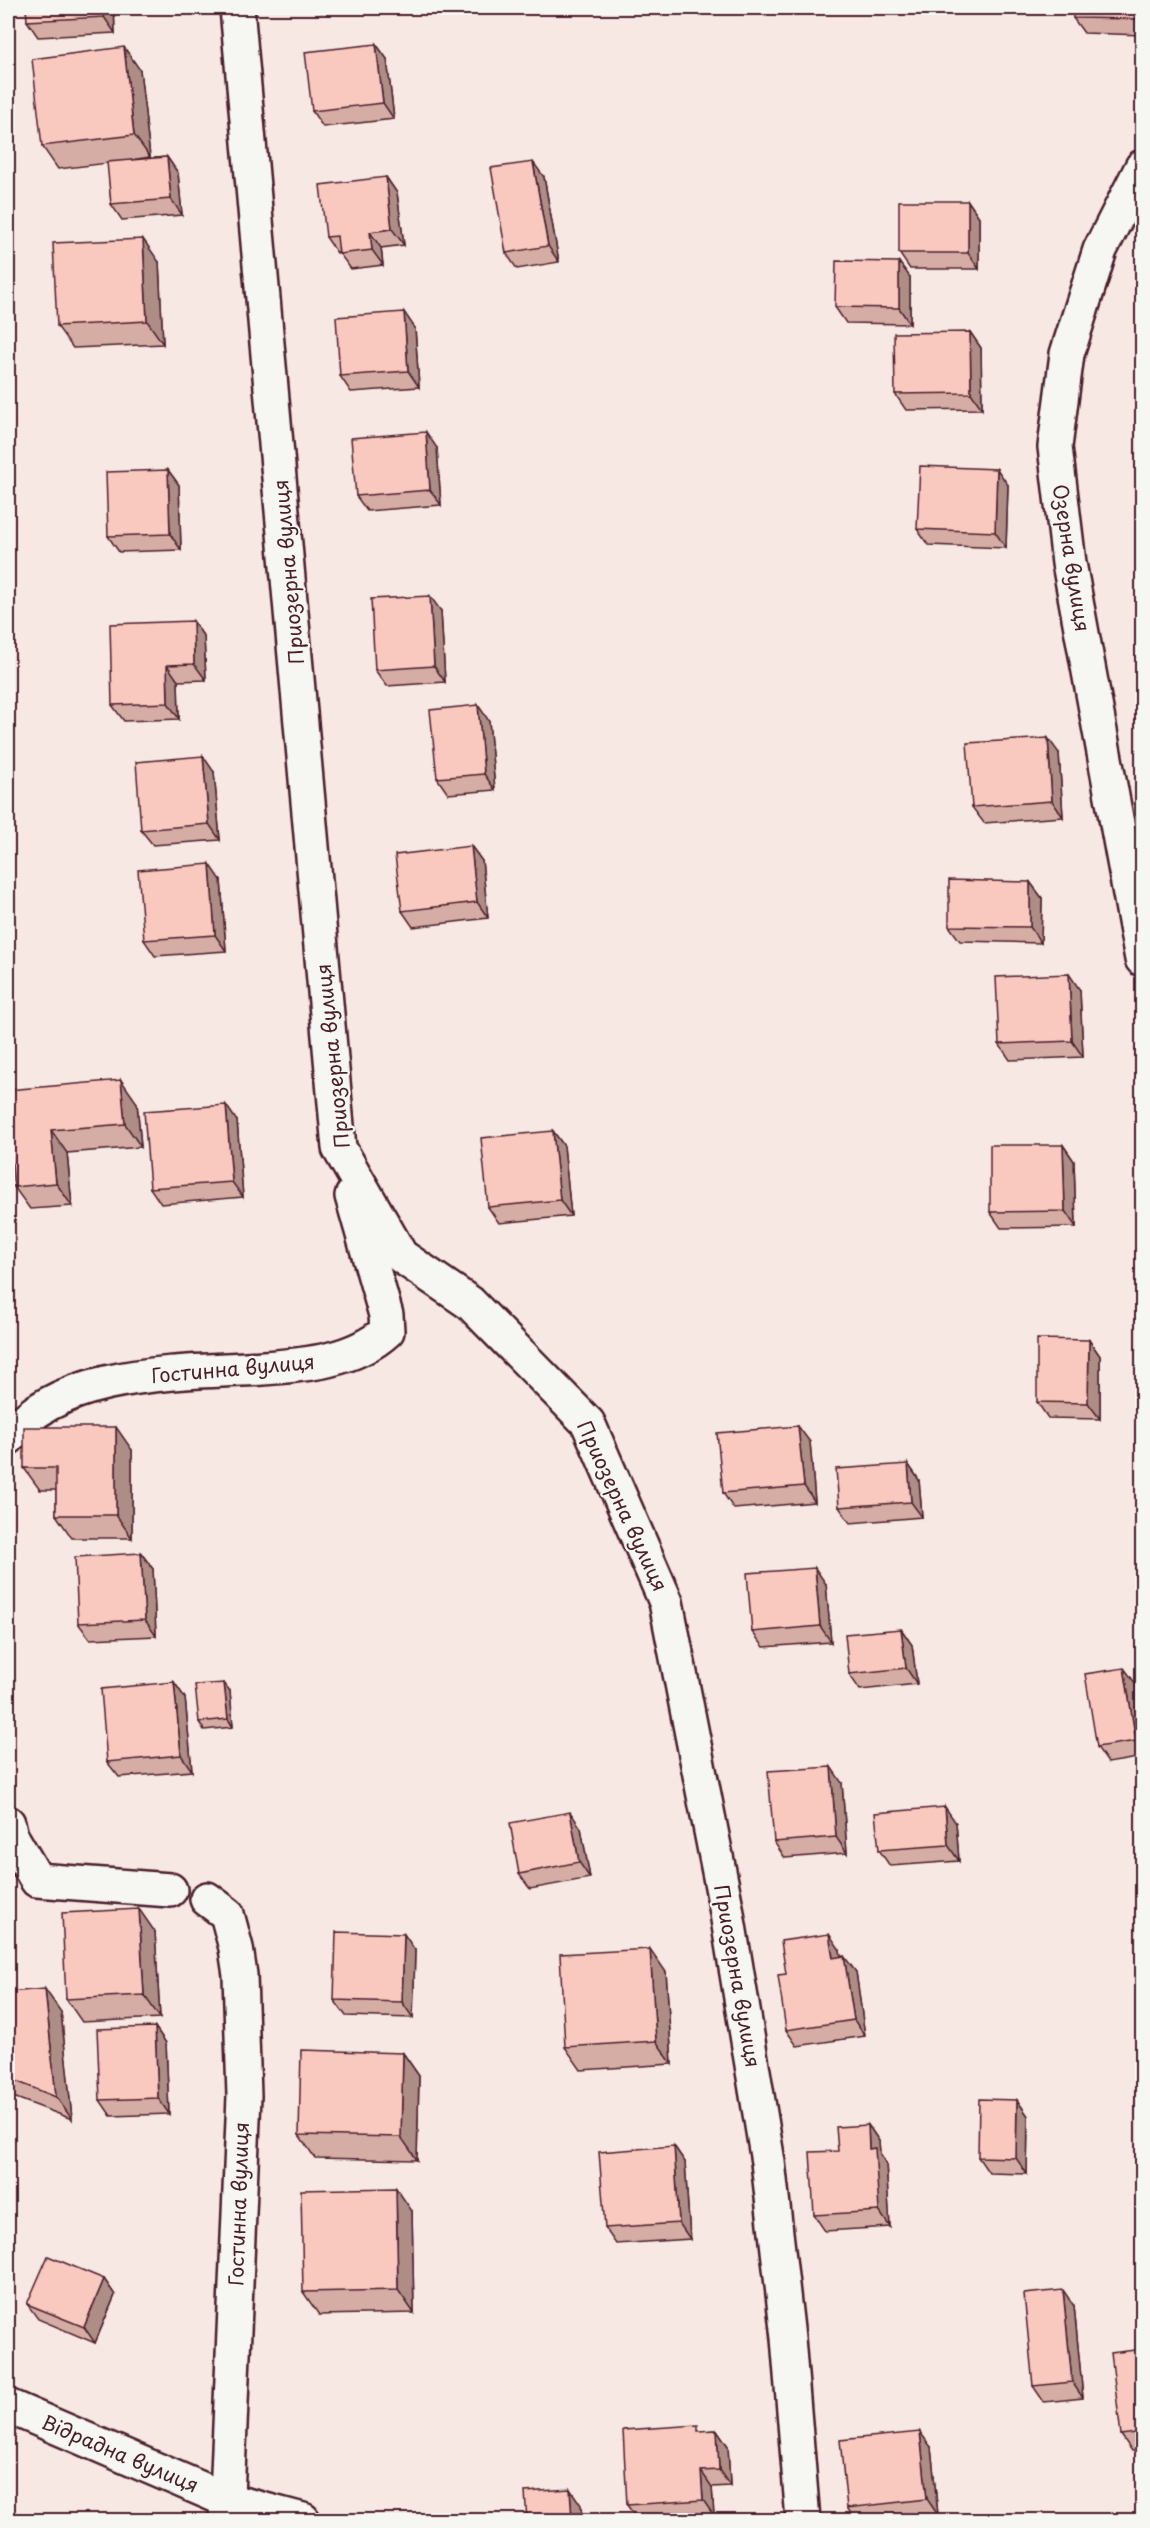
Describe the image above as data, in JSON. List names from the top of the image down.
{
  "streets": {
    "street": [
      "Озерна вулиця",
      "Приозерна вулиця",
      "Гостинна вулиця",
      "Відрадна вулиця"
    ]
  },
  "crossings": [
    ["Приозерна вулиця", "Гостинна вулиця"],
    ["Гостинна вулиця", "Відрадна вулиця"]
  ]
}
